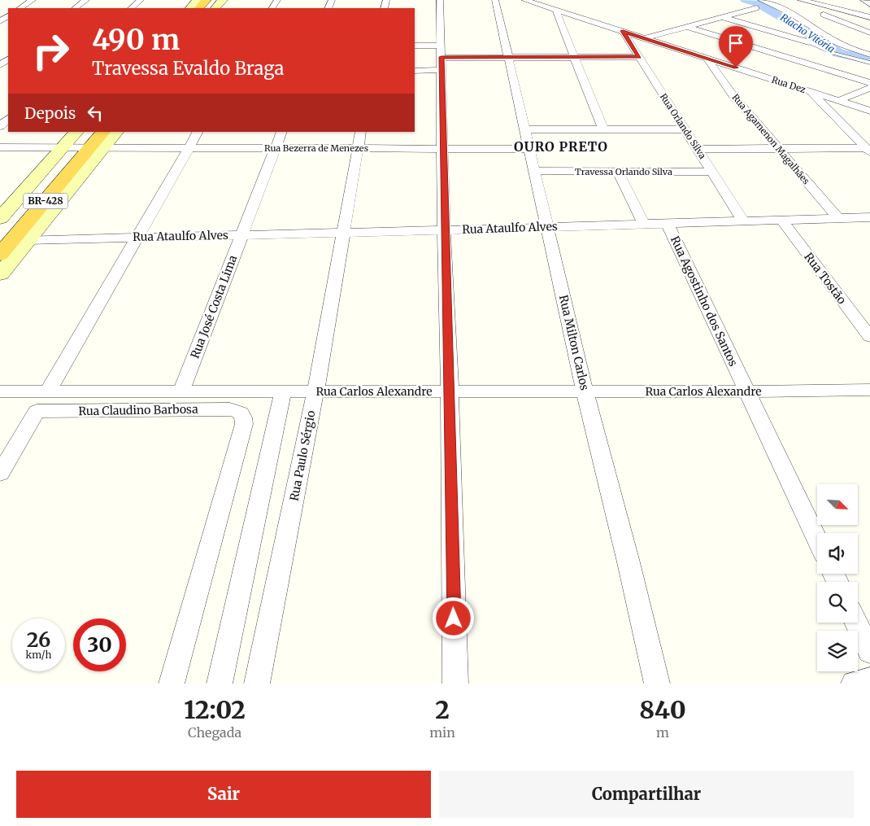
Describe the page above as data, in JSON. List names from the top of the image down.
{
  "streets": {
    "highway": ["BR-428"],
    "street": [
      "Rua Dez",
      "Rua Orlando Silva",
      "Rua Agamenon Magalhães",
      "Rua Bezerra de Menezes",
      "Travessa Orlando Silva",
      "Rua Ataulfo Alves",
      "Rua Tostão",
      "Rua Agostinho dos Santos",
      "Rua José Costa Lima",
      "Rua Milton Carlos",
      "Rua Carlos Alexandre",
      "Rua Claudino Barbosa",
      "Rua Paulo Sérgio"
    ]
  },
  "crossings": [
    ["Rua Dez", "Rua Orlando Silva"],
    ["Rua Dez", "Rua Agamenon Magalhães"],
    ["Rua Orlando Silva", "Travessa Orlando Silva"],
    ["Rua Orlando Silva", "Rua Ataulfo Alves"],
    ["Rua Agamenon Magalhães", "Rua Ataulfo Alves"],
    ["Rua Bezerra de Menezes", "BR-428"],
    ["Rua Bezerra de Menezes", "Rua José Costa Lima"],
    ["Rua Bezerra de Menezes", "Rua Milton Carlos"],
    ["Rua Bezerra de Menezes", "Rua Paulo Sérgio"],
    ["Travessa Orlando Silva", "Rua Milton Carlos"],
    ["Rua Ataulfo Alves", "Rua Tostão"],
    ["Rua Ataulfo Alves", "Rua Agostinho dos Santos"],
    ["Rua Ataulfo Alves", "Rua José Costa Lima"],
    ["Rua Ataulfo Alves", "Rua Milton Carlos"],
    ["Rua Ataulfo Alves", "Rua Paulo Sérgio"],
    ["Rua Agostinho dos Santos", "Rua Carlos Alexandre"],
    ["Rua José Costa Lima", "Rua Carlos Alexandre"],
    ["Rua Milton Carlos", "Rua Carlos Alexandre"],
    ["Rua Carlos Alexandre", "Rua Paulo Sérgio"]
  ],
  "districts": ["OURO PRETO"],
  "water": ["Riacho Vitória"],
  "north": "bottom right",
  "page": {
    "turn": ["490 m", "Travessa Evaldo Braga"],
    "then": "Depois",
    "speed": "26 km/h",
    "limit": "30",
    "eta": [
      "12:02",
      "Chegada",
      "2",
      "min",
      "840",
      "m"
    ],
    "buttons": ["Sair", "Compartilhar"]
  }
}
